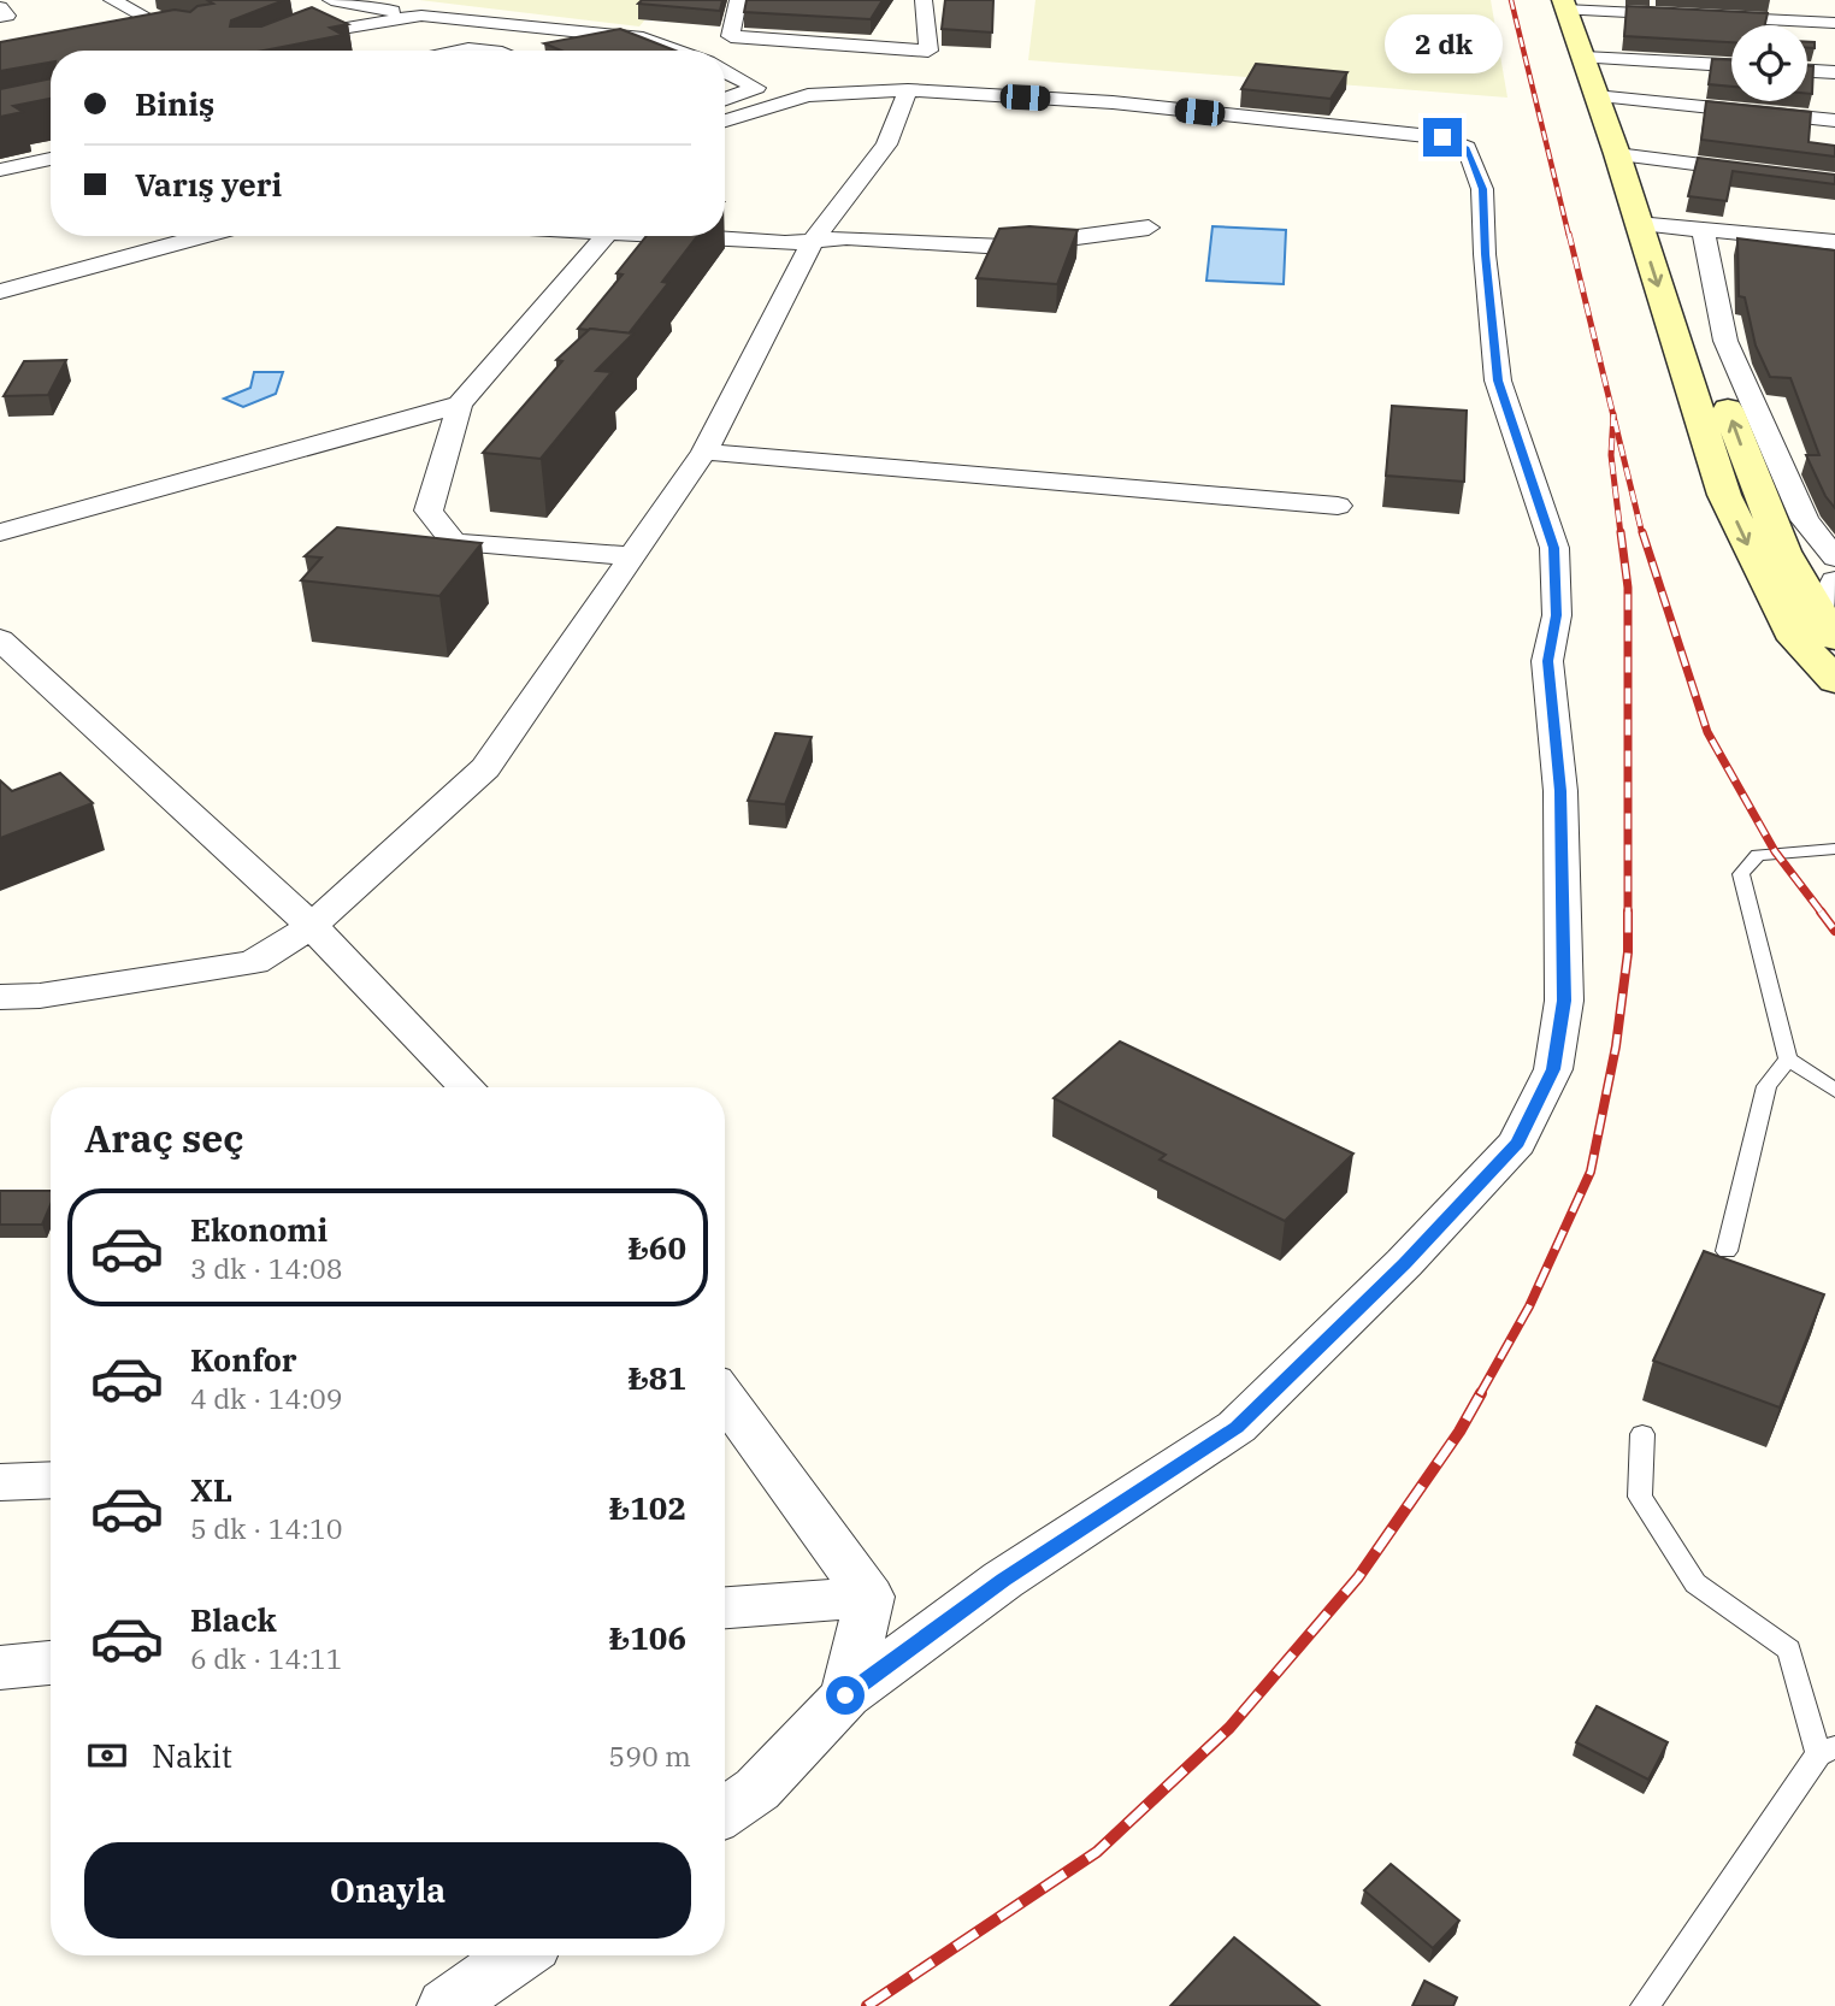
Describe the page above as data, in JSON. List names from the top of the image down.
{
  "page": {
    "bubble": "2 dk",
    "banner": ["Biniş", "Varış yeri"],
    "heading": "Araç seç",
    "list": [
      {
        "name": "Ekonomi",
        "note": "3 dk · 14:08",
        "value": "₺60"
      },
      {
        "name": "Konfor",
        "note": "4 dk · 14:09",
        "value": "₺81"
      },
      {
        "name": "XL",
        "note": "5 dk · 14:10",
        "value": "₺102"
      },
      {
        "name": "Black",
        "note": "6 dk · 14:11",
        "value": "₺106"
      }
    ],
    "pay": ["Nakit", "590 m"],
    "buttons": "Onayla"
  }
}
